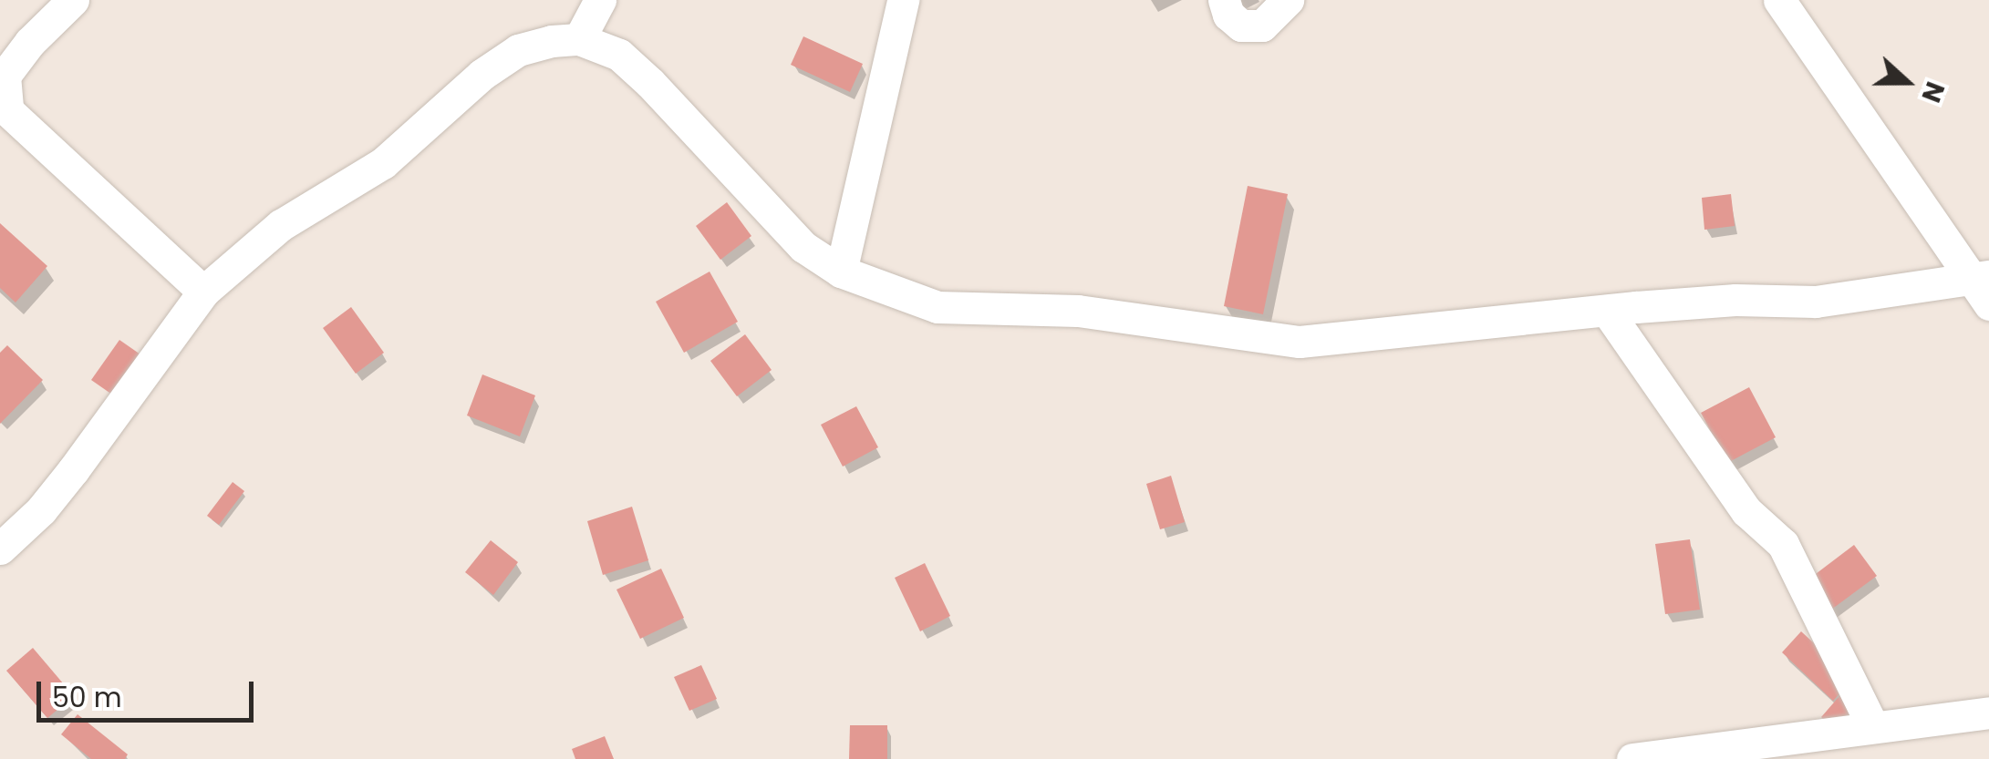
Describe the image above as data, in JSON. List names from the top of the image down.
{
  "scale_bar": "50 m",
  "north": "right"
}
